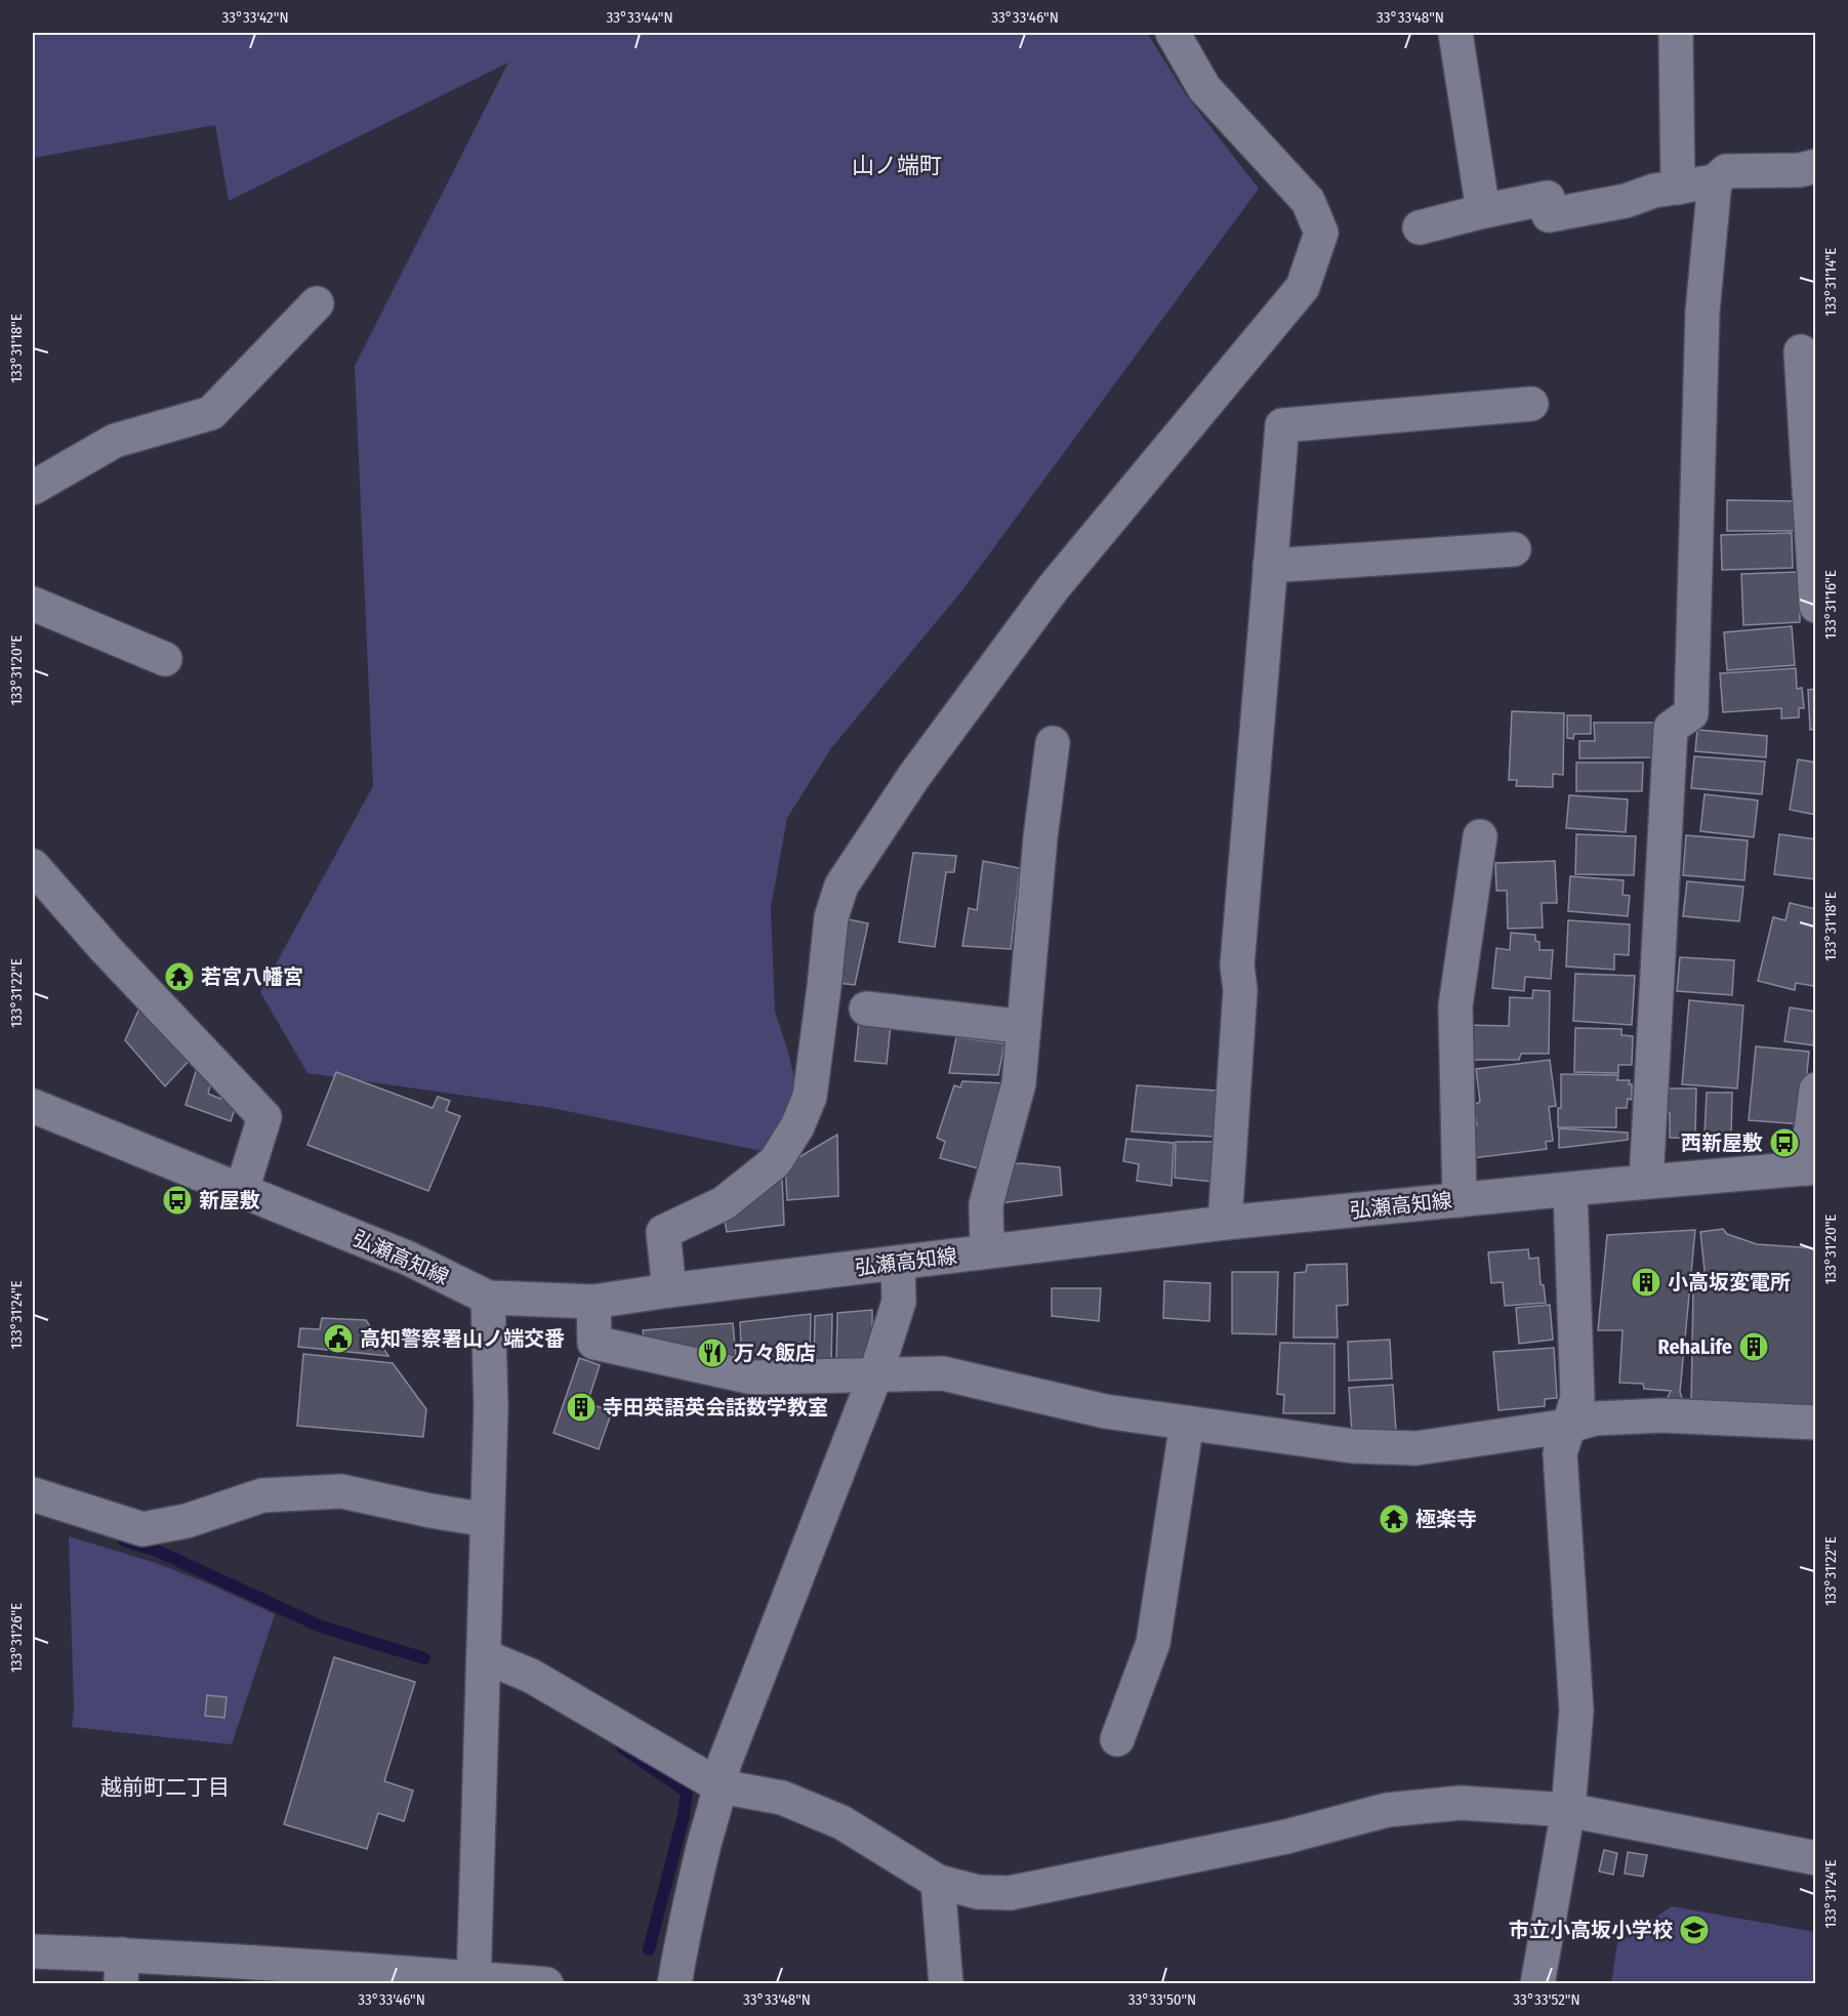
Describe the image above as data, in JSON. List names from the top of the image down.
{
  "streets": {
    "street": ["弘瀬高知線"]
  },
  "districts": ["山ノ端町", "越前町二丁目"],
  "places": {
    "temple": ["若宮八幡宮", "極楽寺"],
    "bus stop": ["西新屋敷", "新屋敷"],
    "building": ["小高坂変電所", "RehaLife", "寺田英語英会話数学教室"],
    "public building": ["高知警察署山ノ端交番"],
    "restaurant": ["万々飯店"],
    "school or university": ["市立小高坂小学校"]
  },
  "coordinates": [
    "33°33'42\"N",
    "33°33'44\"N",
    "33°33'46\"N",
    "33°33'48\"N",
    "133°31'14\"E",
    "133°31'18\"E",
    "133°31'16\"E",
    "133°31'20\"E",
    "133°31'22\"E",
    "133°31'24\"E",
    "133°31'26\"E",
    "33°33'50\"N",
    "33°33'52\"N"
  ]
}
